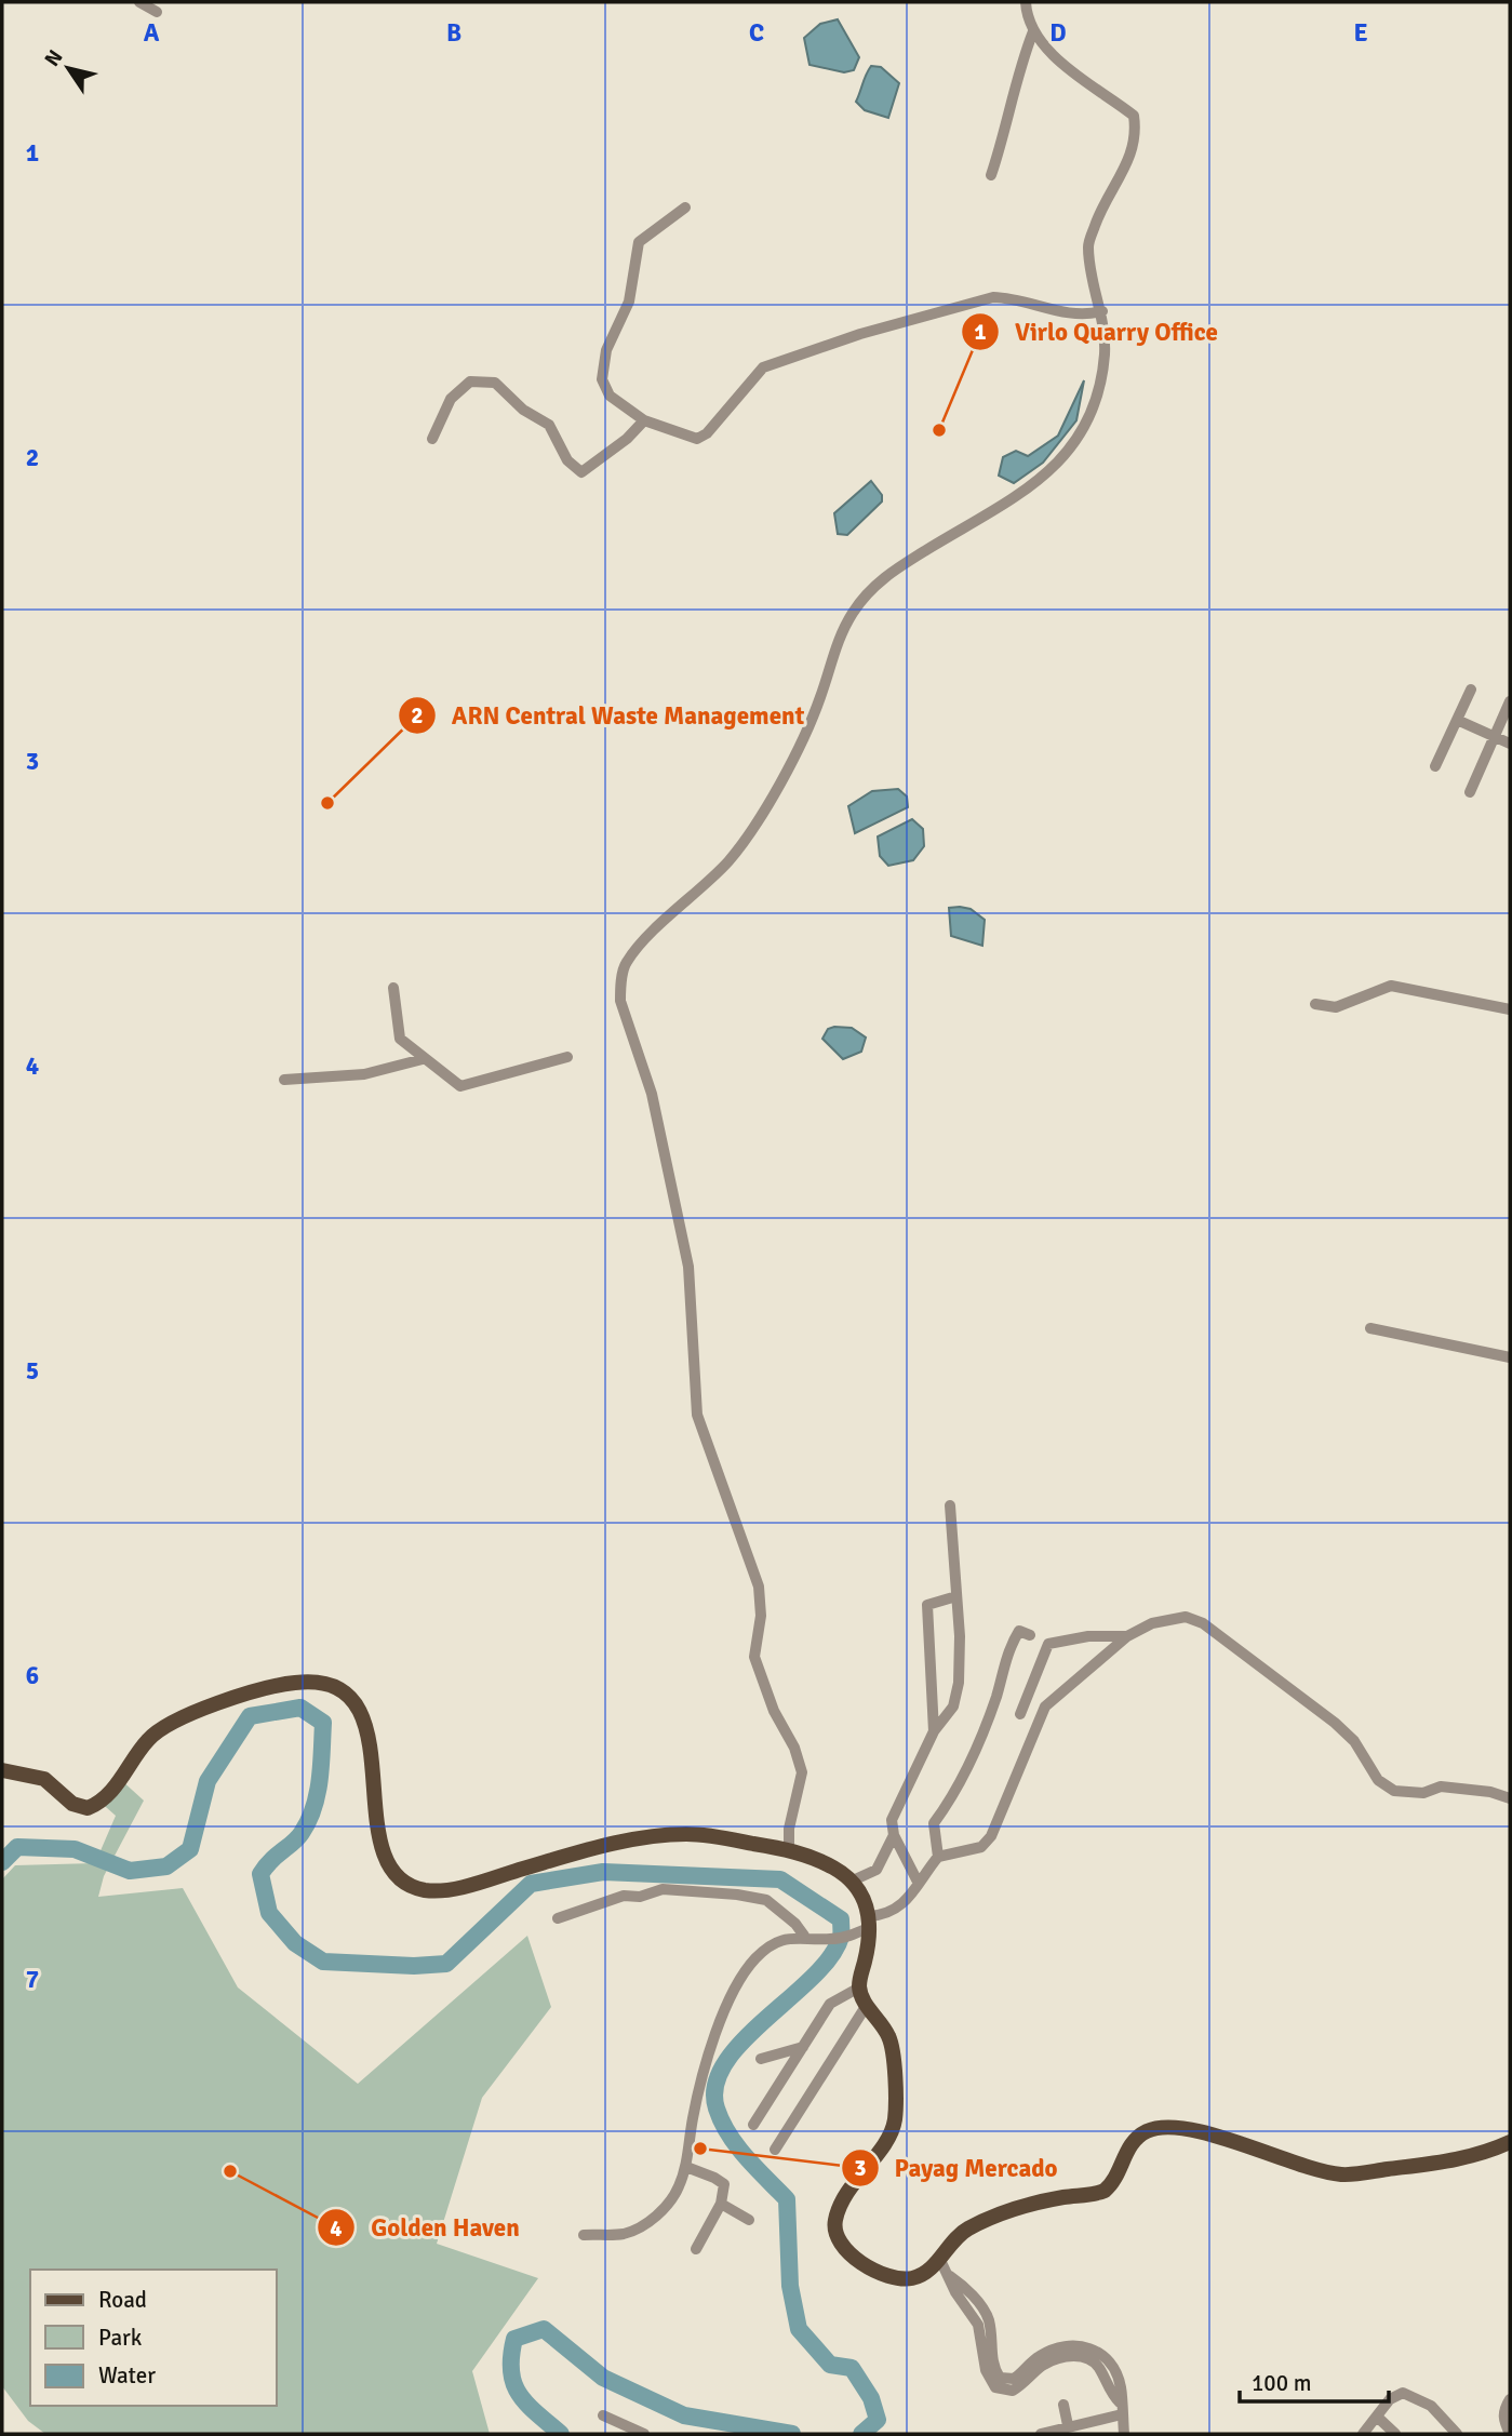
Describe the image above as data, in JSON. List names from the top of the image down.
{
  "places": [
    "Virlo Quarry Office",
    "ARN Central Waste Management",
    "Payag Mercado",
    "Golden Haven"
  ],
  "legend": ["Road", "Park", "Water"],
  "scale_bar": "100 m",
  "north": "top left",
  "grid": {
    "columns": [
      "A",
      "B",
      "C",
      "D",
      "E"
    ],
    "rows": [
      "1",
      "2",
      "3",
      "4",
      "5",
      "6",
      "7"
    ]
  }
}
